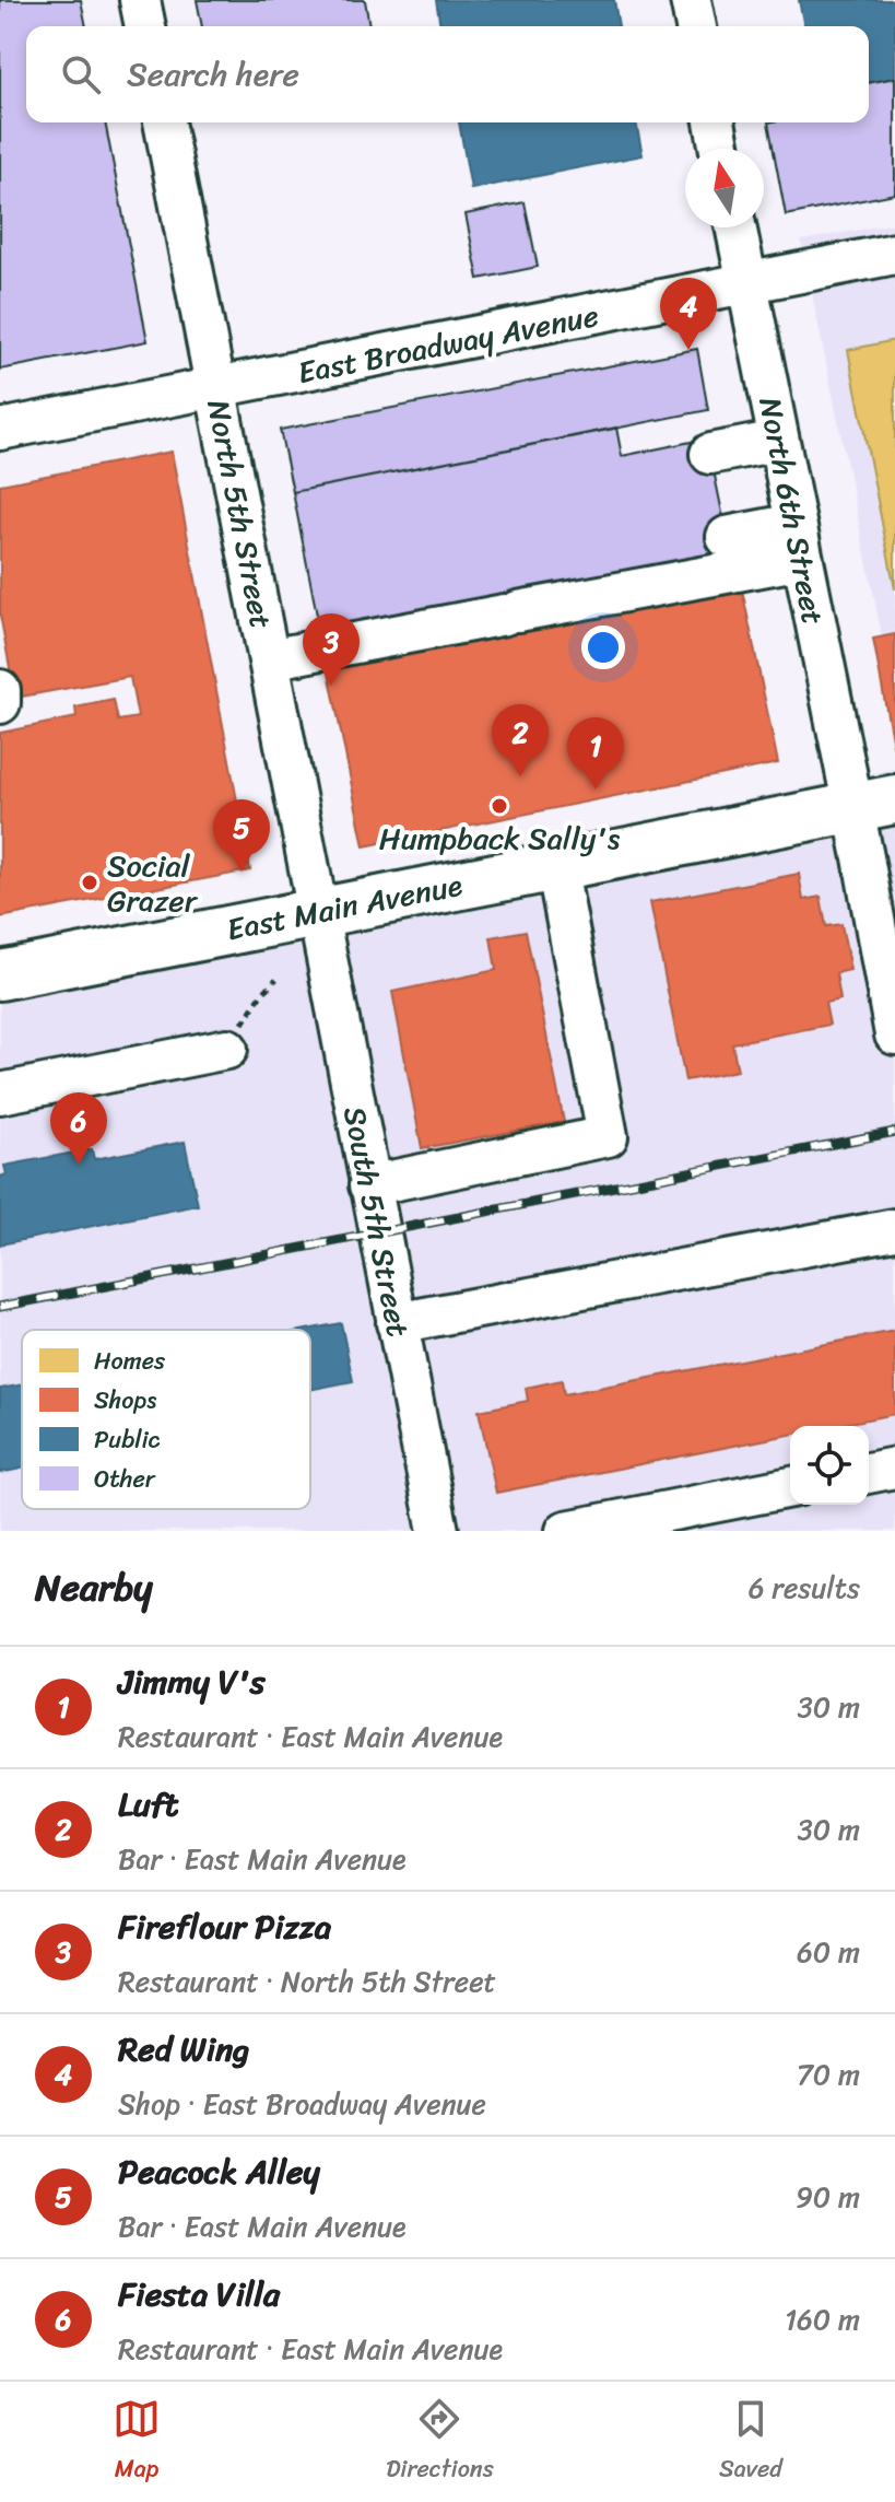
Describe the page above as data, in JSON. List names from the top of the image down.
{
  "streets": {
    "main road": ["East Main Avenue"],
    "street": [
      "East Broadway Avenue",
      "North 6th Street",
      "North 5th Street",
      "South 5th Street"
    ]
  },
  "crossings": [
    ["East Broadway Avenue", "North 6th Street"],
    ["East Broadway Avenue", "North 5th Street"],
    ["North 6th Street", "East Main Avenue"],
    ["North 5th Street", "East Main Avenue"],
    ["North 5th Street", "South 5th Street"],
    ["East Main Avenue", "South 5th Street"]
  ],
  "places": ["Humpback Sally's", "Social Grazer"],
  "legend": [
    "Homes",
    "Shops",
    "Public",
    "Other"
  ],
  "north": "top",
  "page": {
    "search": "Search here",
    "pins": [
      "4",
      "3",
      "2",
      "1",
      "5",
      "6"
    ],
    "heading": ["Nearby", "6 results"],
    "list": [
      {
        "mark": "1",
        "name": "Jimmy V's",
        "note": "Restaurant · East Main Avenue",
        "value": "30 m"
      },
      {
        "mark": "2",
        "name": "Luft",
        "note": "Bar · East Main Avenue",
        "value": "30 m"
      },
      {
        "mark": "3",
        "name": "Fireflour Pizza",
        "note": "Restaurant · North 5th Street",
        "value": "60 m"
      },
      {
        "mark": "4",
        "name": "Red Wing",
        "note": "Shop · East Broadway Avenue",
        "value": "70 m"
      },
      {
        "mark": "5",
        "name": "Peacock Alley",
        "note": "Bar · East Main Avenue",
        "value": "90 m"
      },
      {
        "mark": "6",
        "name": "Fiesta Villa",
        "note": "Restaurant · East Main Avenue",
        "value": "160 m"
      }
    ],
    "nav": ["Map", "Directions", "Saved"]
  }
}
